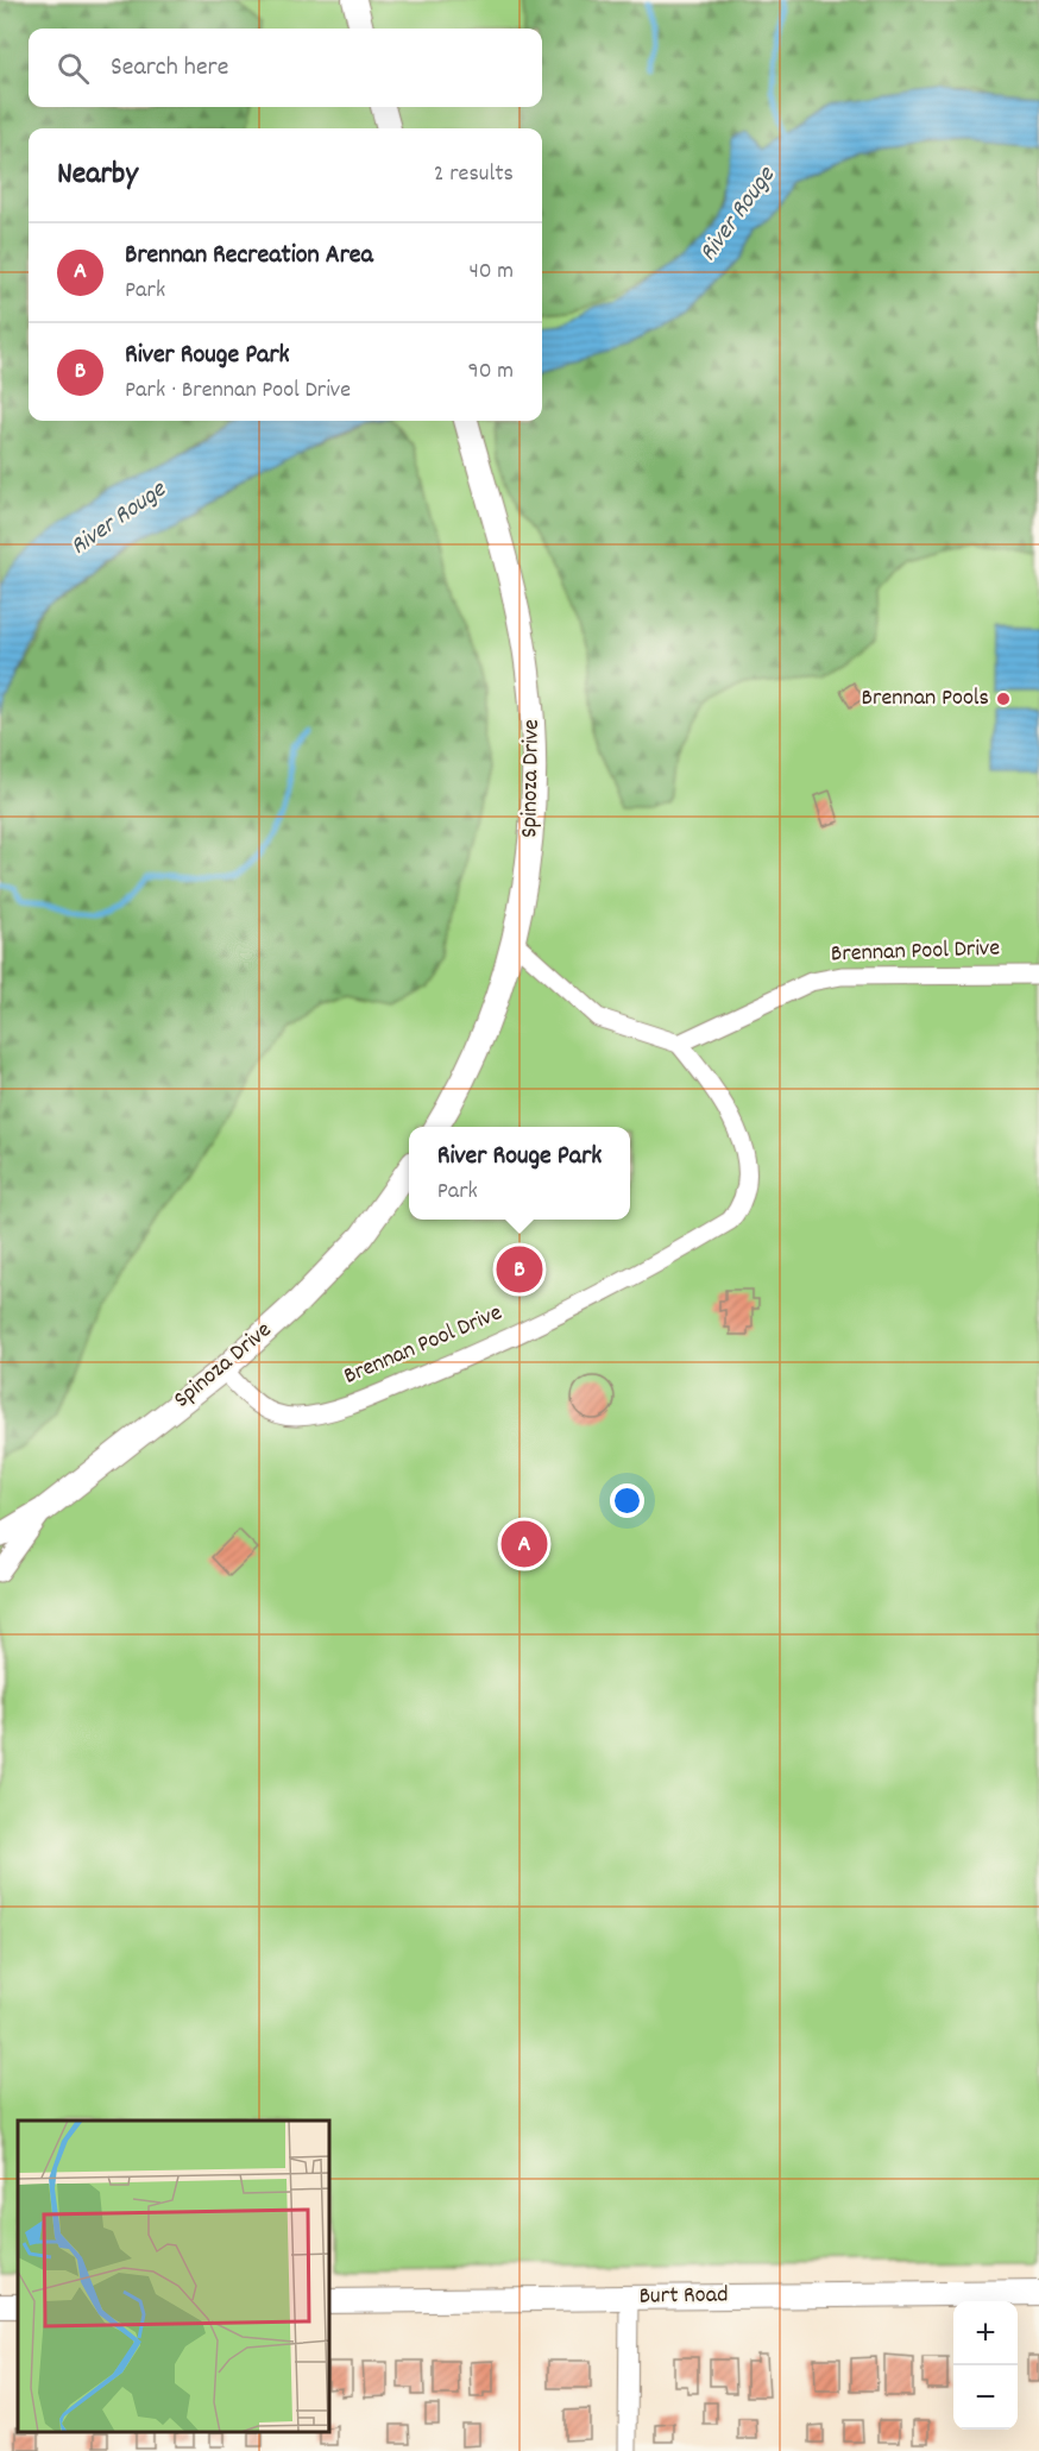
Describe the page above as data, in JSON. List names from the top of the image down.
{
  "streets": {
    "street": ["Spinoza Drive", "Brennan Pool Drive", "Burt Road"]
  },
  "crossings": [
    ["Spinoza Drive", "Brennan Pool Drive"]
  ],
  "water": ["River Rouge"],
  "places": ["Brennan Pools"],
  "page": {
    "search": "Search here",
    "heading": ["Nearby", "2 results"],
    "list": [
      {
        "mark": "A",
        "name": "Brennan Recreation Area",
        "note": "Park",
        "value": "40 m"
      },
      {
        "mark": "B",
        "name": "River Rouge Park",
        "note": "Park · Brennan Pool Drive",
        "value": "90 m"
      }
    ],
    "popup": ["River Rouge Park", "Park"],
    "pins": ["B", "A"],
    "map_buttons": ["+", "−"]
  }
}
